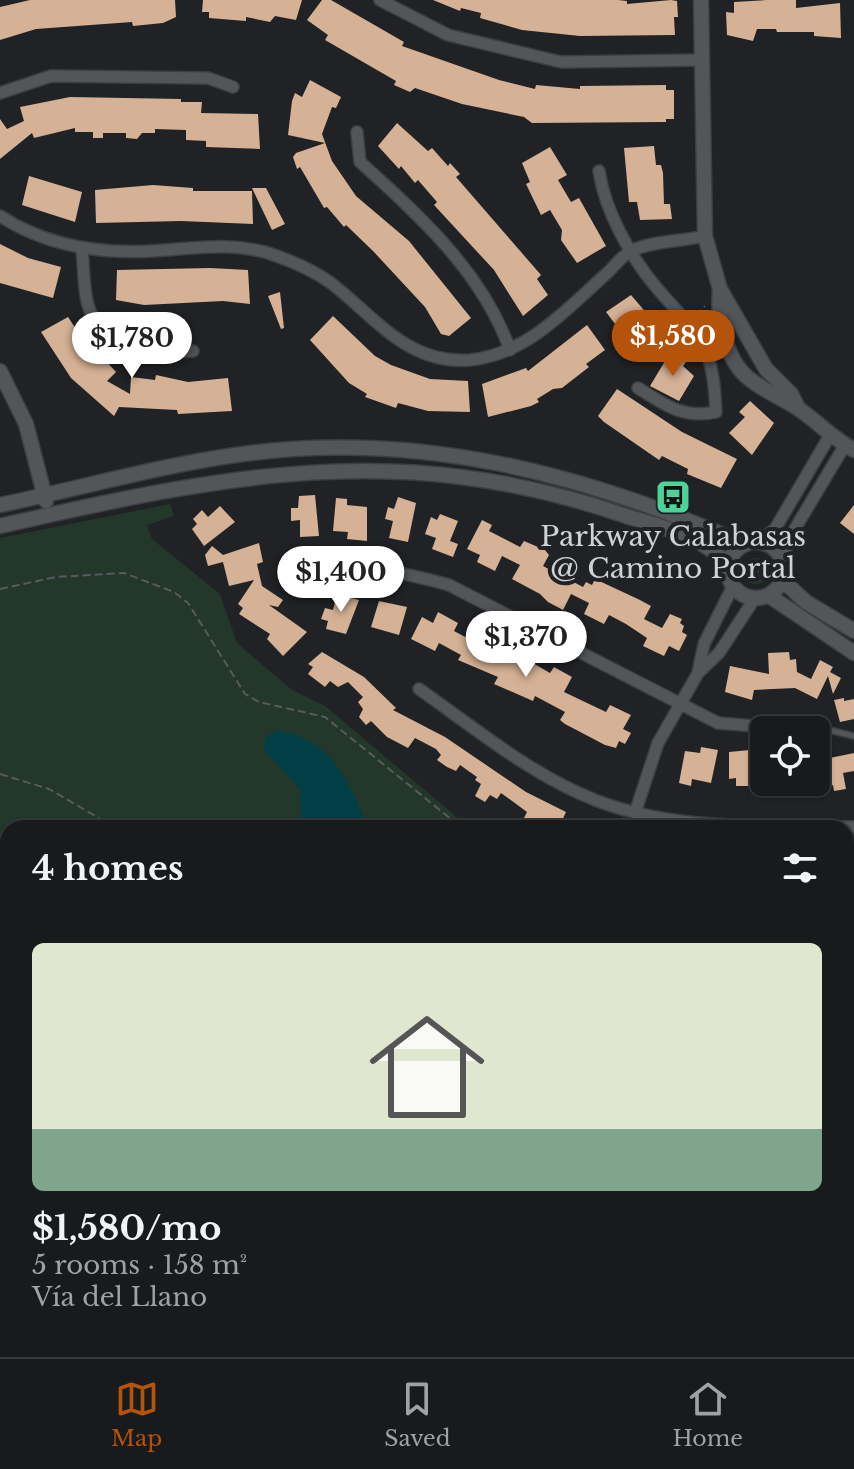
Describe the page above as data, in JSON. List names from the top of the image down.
{
  "places": {
    "bus stop": ["Parkway Calabasas @ Camino Portal"]
  },
  "page": {
    "price": [
      "$1,580",
      "$1,780",
      "$1,400",
      "$1,370"
    ],
    "heading": "4 homes",
    "list": [
      {
        "name": "$1,580/mo",
        "note": "5 rooms · 158 m² · Vía del Llano"
      }
    ],
    "tabs": ["Map", "Saved", "Home"]
  }
}
